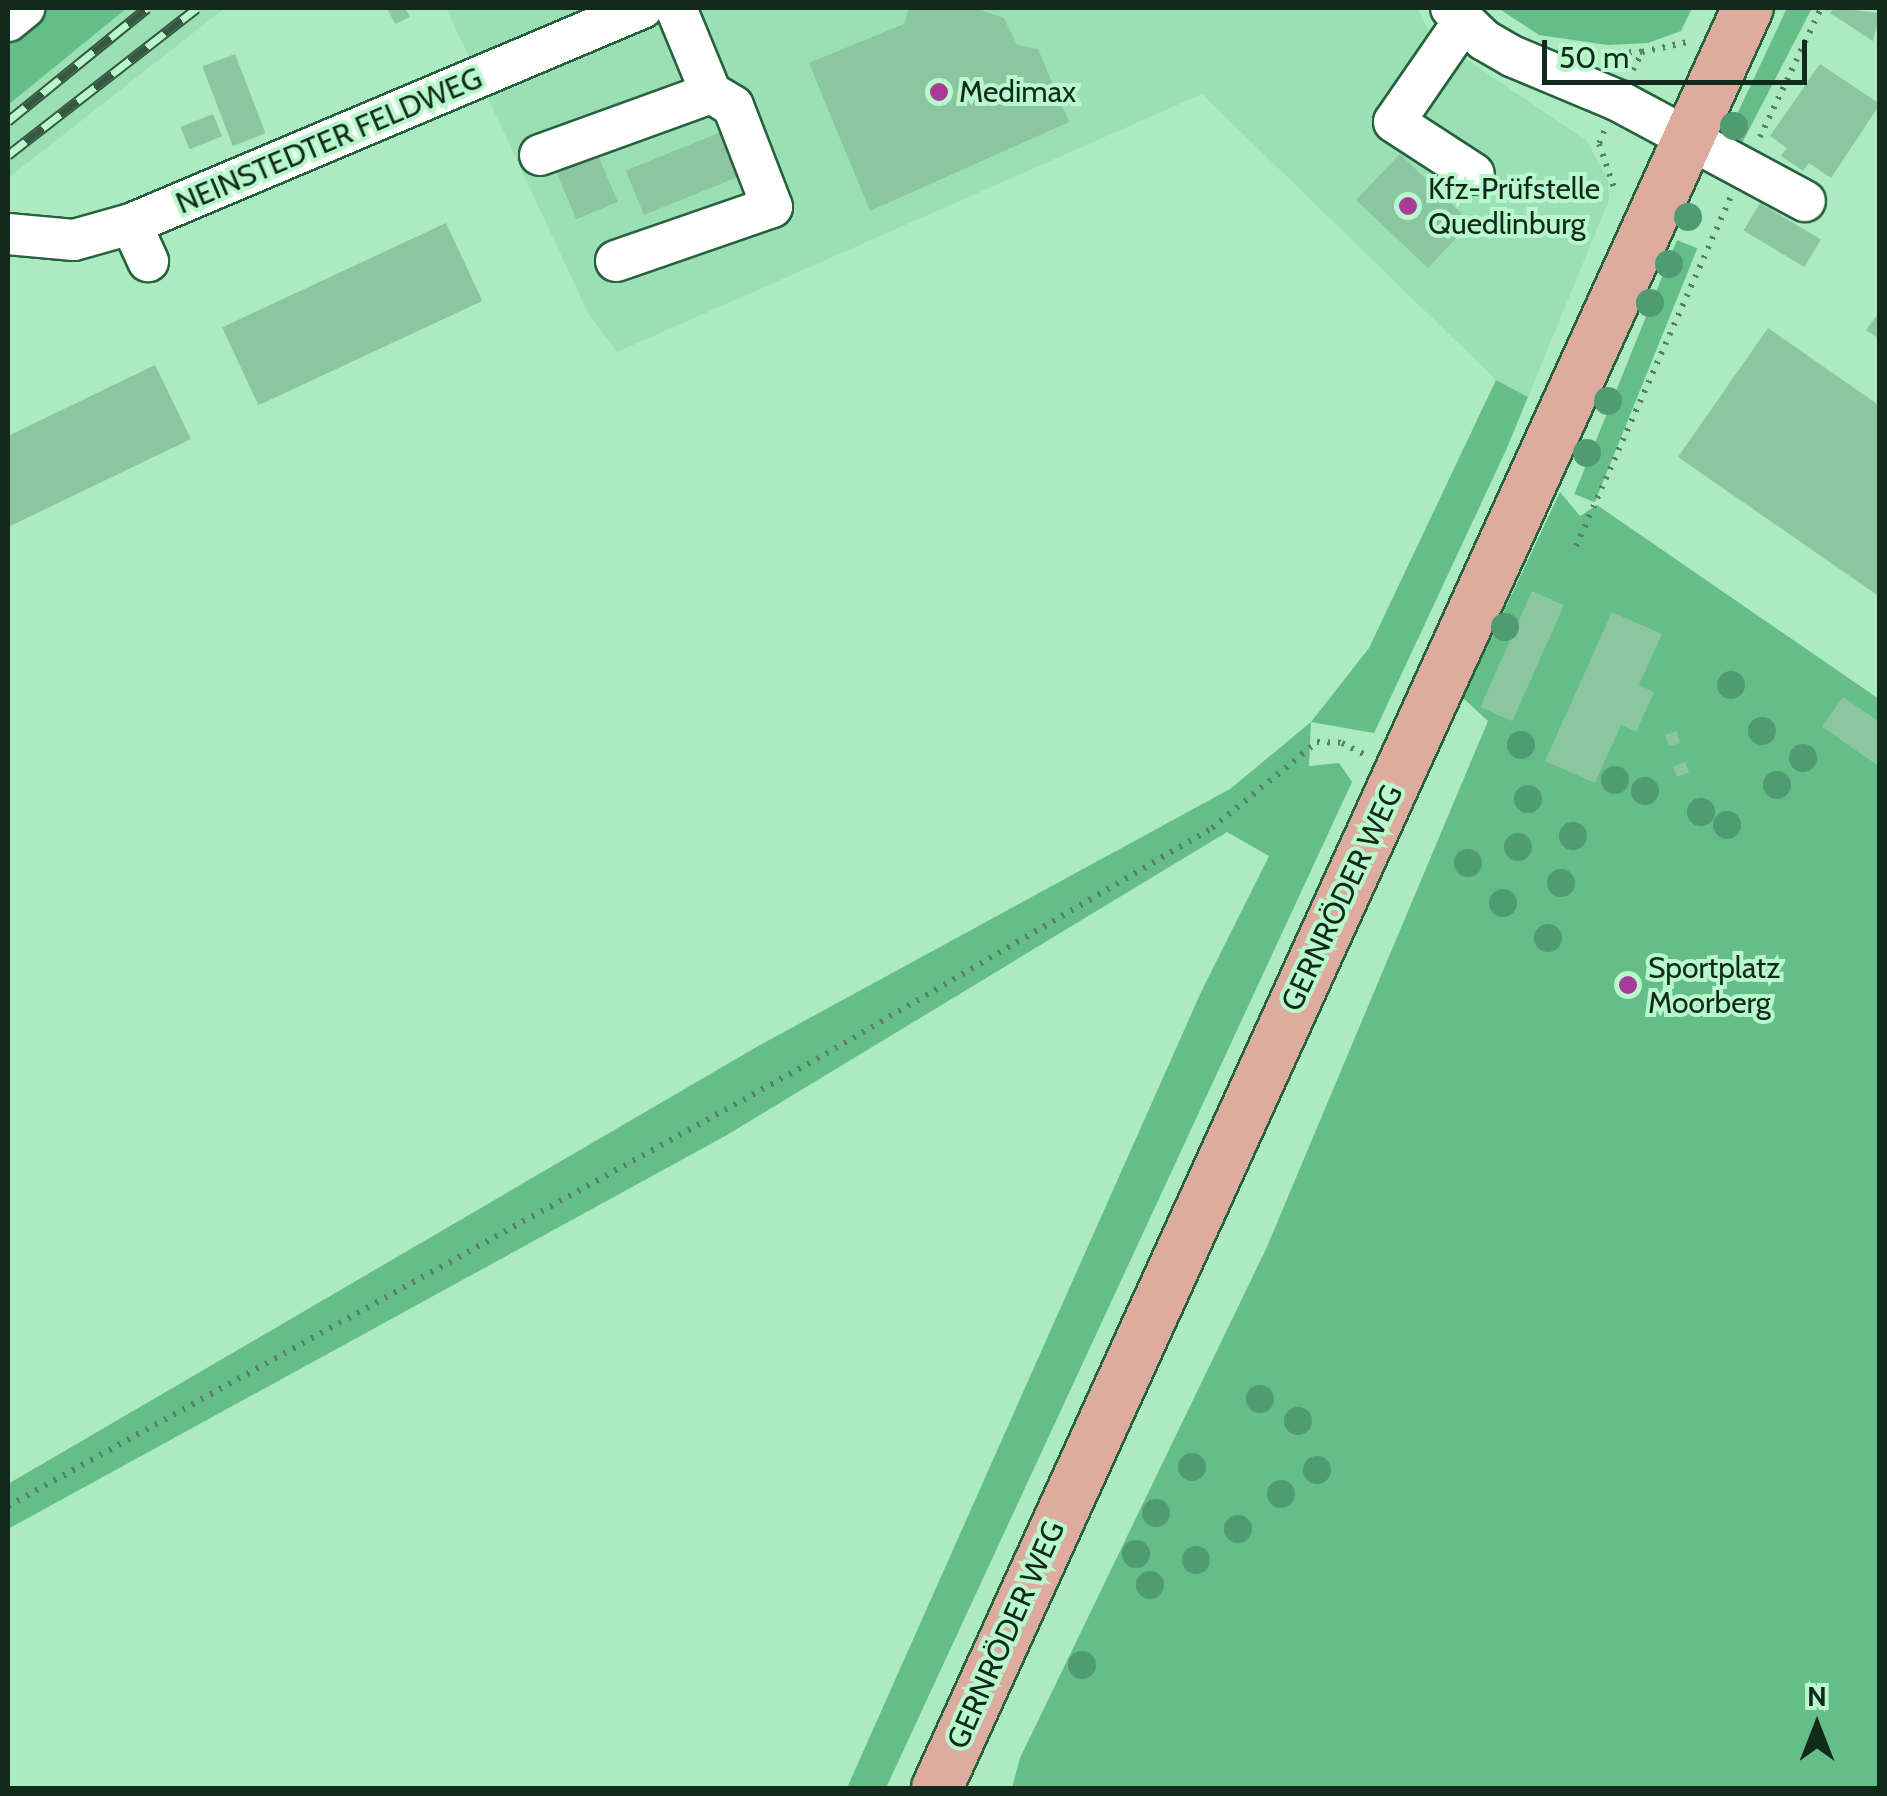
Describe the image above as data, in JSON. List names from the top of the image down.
{
  "streets": {
    "main road": ["GERNRÖDER WEG"],
    "street": ["NEINSTEDTER FELDWEG"]
  },
  "places": ["Medimax", "Kfz-Prüfstelle Quedlinburg", "Sportplatz Moorberg"],
  "scale_bar": "50 m",
  "north": "top"
}
